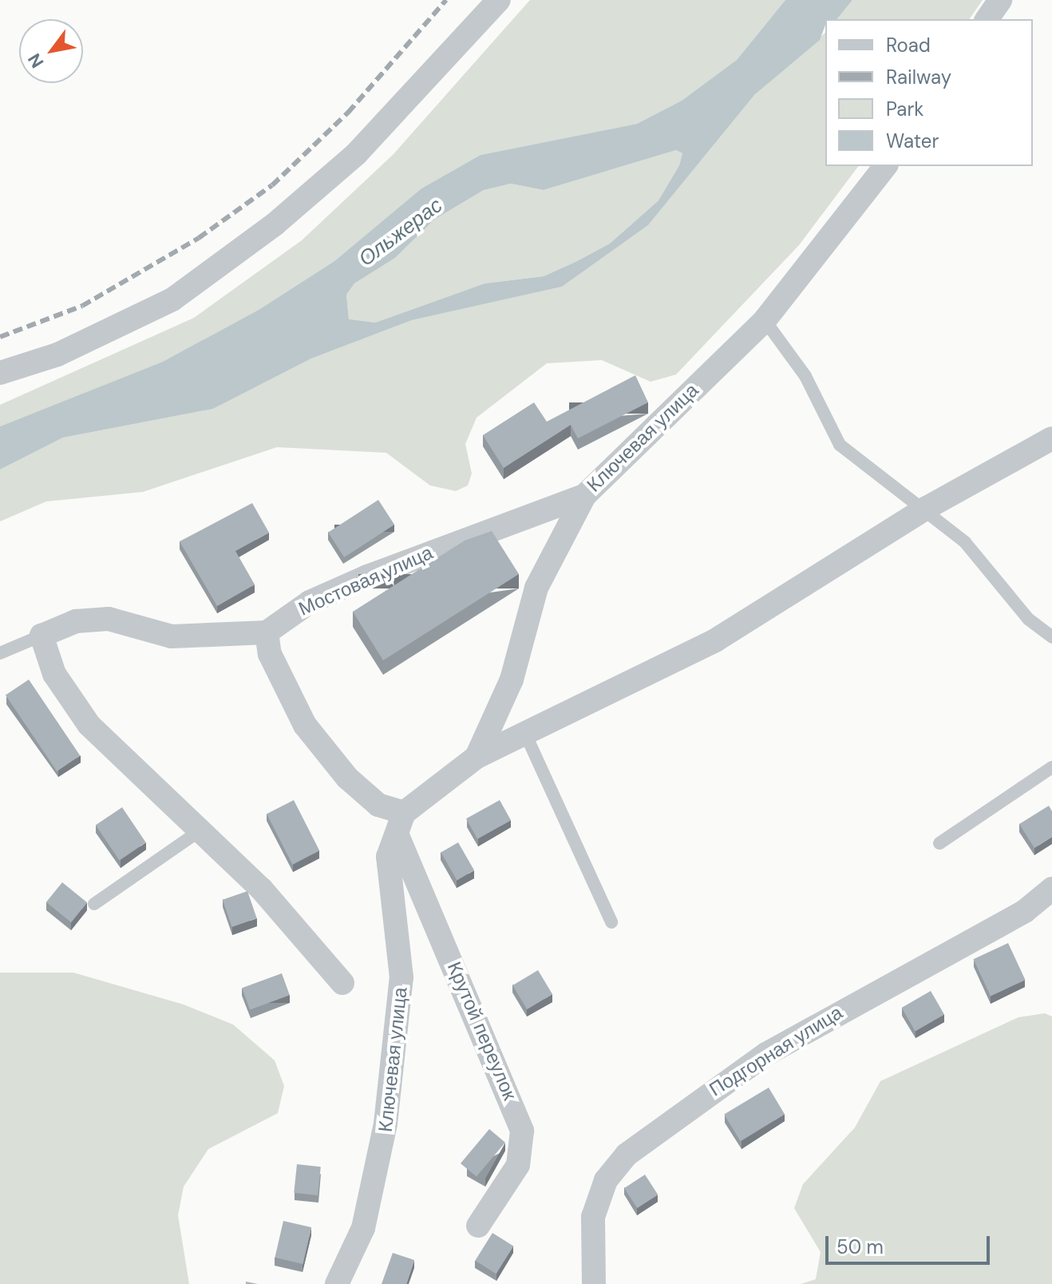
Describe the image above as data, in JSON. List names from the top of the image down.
{
  "streets": {
    "street": [
      "Ключевая улица",
      "Мостовая улица",
      "Крутой переулок",
      "Подгорная улица"
    ]
  },
  "crossings": [
    ["Ключевая улица", "Мостовая улица"],
    ["Ключевая улица", "Крутой переулок"]
  ],
  "water": ["Ольжерас"],
  "legend": [
    "Road",
    "Railway",
    "Park",
    "Water"
  ],
  "scale_bar": "50 m",
  "north": "bottom left"
}
